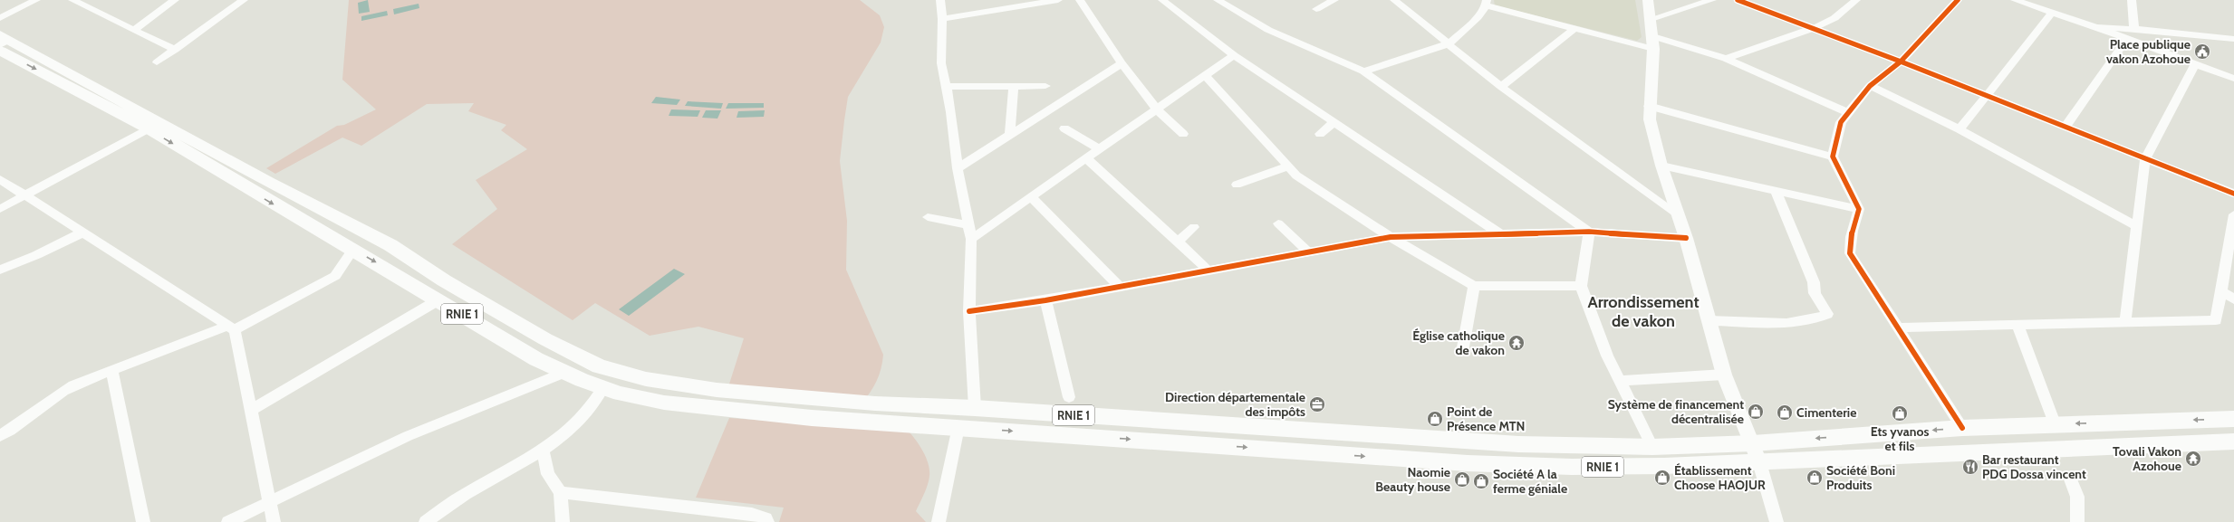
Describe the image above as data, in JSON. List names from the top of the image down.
{
  "streets": {
    "highway": ["RNIE 1"]
  },
  "districts": ["Arrondissement de vakon"],
  "places": {
    "public building": ["Place publique vakon Azohoue"],
    "temple": ["Église catholique de vakon", "Tovali Vakon Azohoue"],
    "office": ["Direction départementale des impôts"],
    "shop": [
      "Système de financement décentralisée",
      "Cimenterie",
      "Ets yvanos et fils",
      "Point de Présence MTN",
      "Établissement Choose HAOJUR",
      "Société Boni Produits",
      "Naomie Beauty house",
      "Société A la ferme géniale"
    ],
    "restaurant": ["Bar restaurant PDG Dossa vincent"]
  }
}
